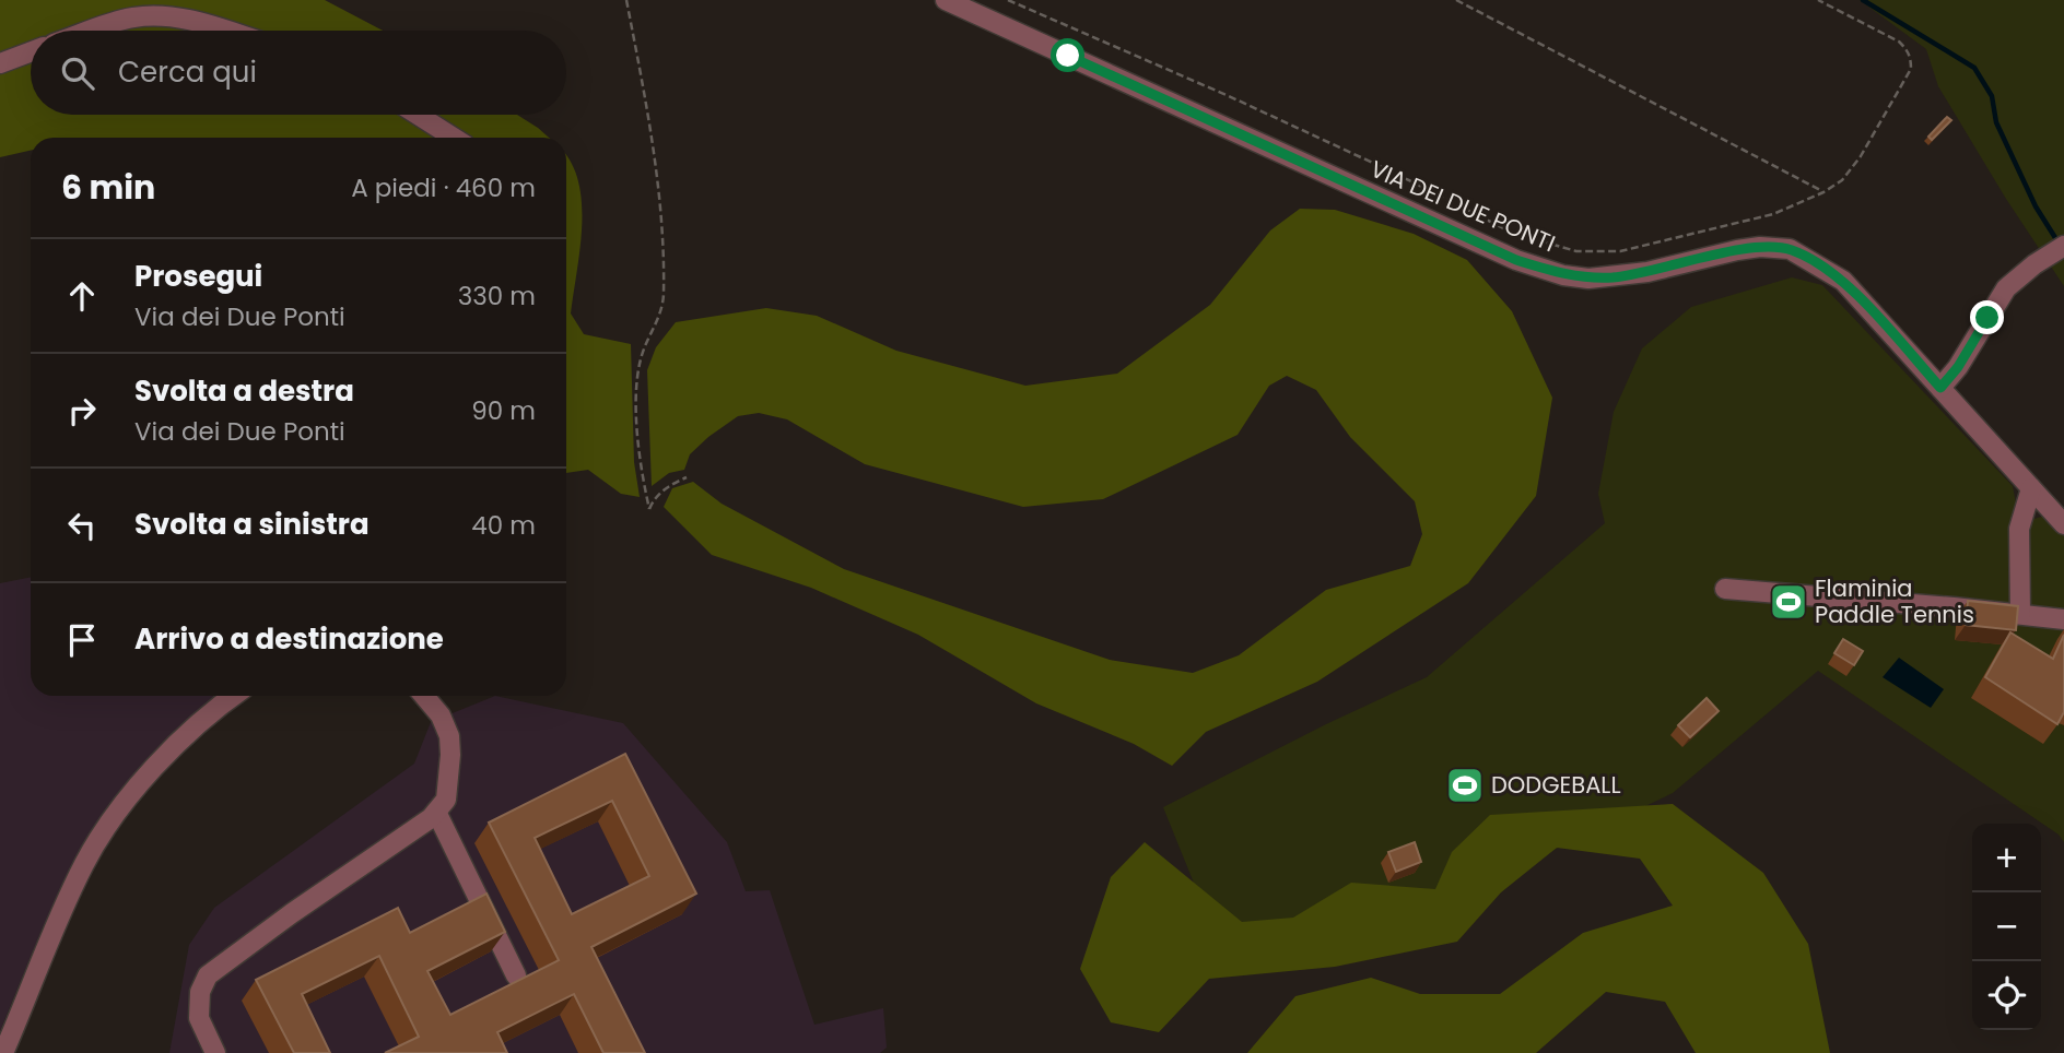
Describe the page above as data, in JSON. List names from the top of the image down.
{
  "streets": {
    "street": ["VIA DEI DUE PONTI"]
  },
  "places": {
    "sports": ["Flaminia Paddle Tennis", "DODGEBALL"]
  },
  "page": {
    "search": "Cerca qui",
    "heading": ["6 min", "A piedi · 460 m"],
    "list": [
      ["Prosegui", "Via dei Due Ponti", "330 m"],
      ["Svolta a destra", "Via dei Due Ponti", "90 m"],
      ["Svolta a sinistra", "40 m"],
      "Arrivo a destinazione"
    ],
    "map_buttons": ["+", "−"]
  }
}
